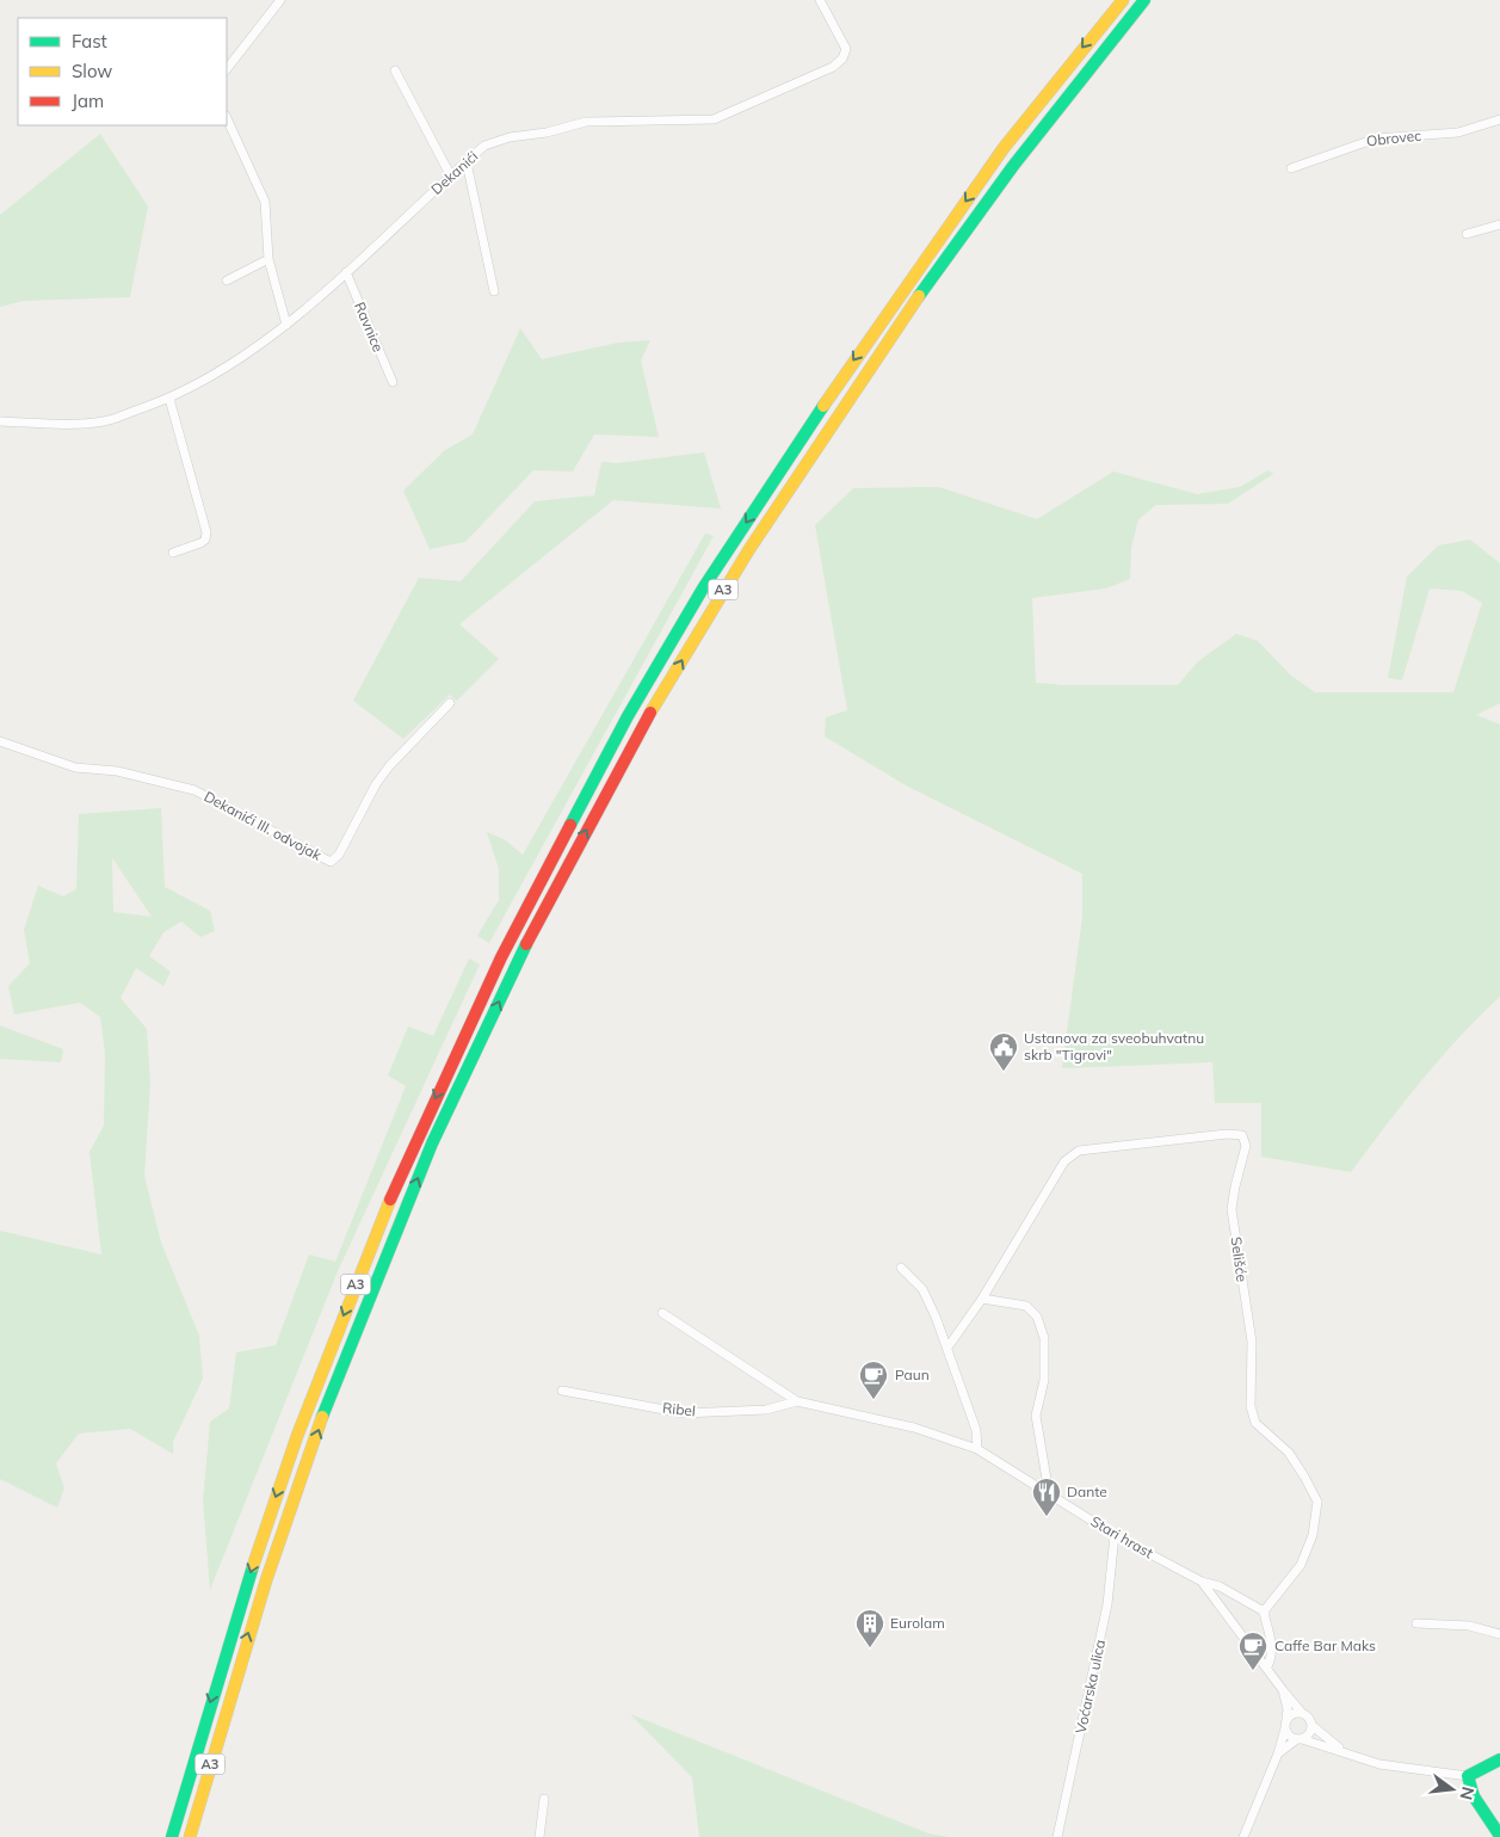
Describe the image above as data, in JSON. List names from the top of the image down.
{
  "streets": {
    "main road": ["A3"],
    "street": [
      "Obrovec",
      "Dekanići",
      "Ravnice",
      "Dekanići III. odvojak",
      "Selišće",
      "Ribel",
      "Stari hrast",
      "Voćarska ulica"
    ]
  },
  "crossings": [
    ["Dekanići", "Ravnice"],
    ["Ribel", "Stari hrast"],
    ["Stari hrast", "Voćarska ulica"]
  ],
  "places": {
    "public building": ["Ustanova za sveobuhvatnu skrb \"Tigrovi\""],
    "cafe": ["Paun", "Caffe Bar Maks"],
    "restaurant": ["Dante"],
    "building": ["Eurolam"]
  },
  "legend": ["Fast", "Slow", "Jam"],
  "north": "right"
}
